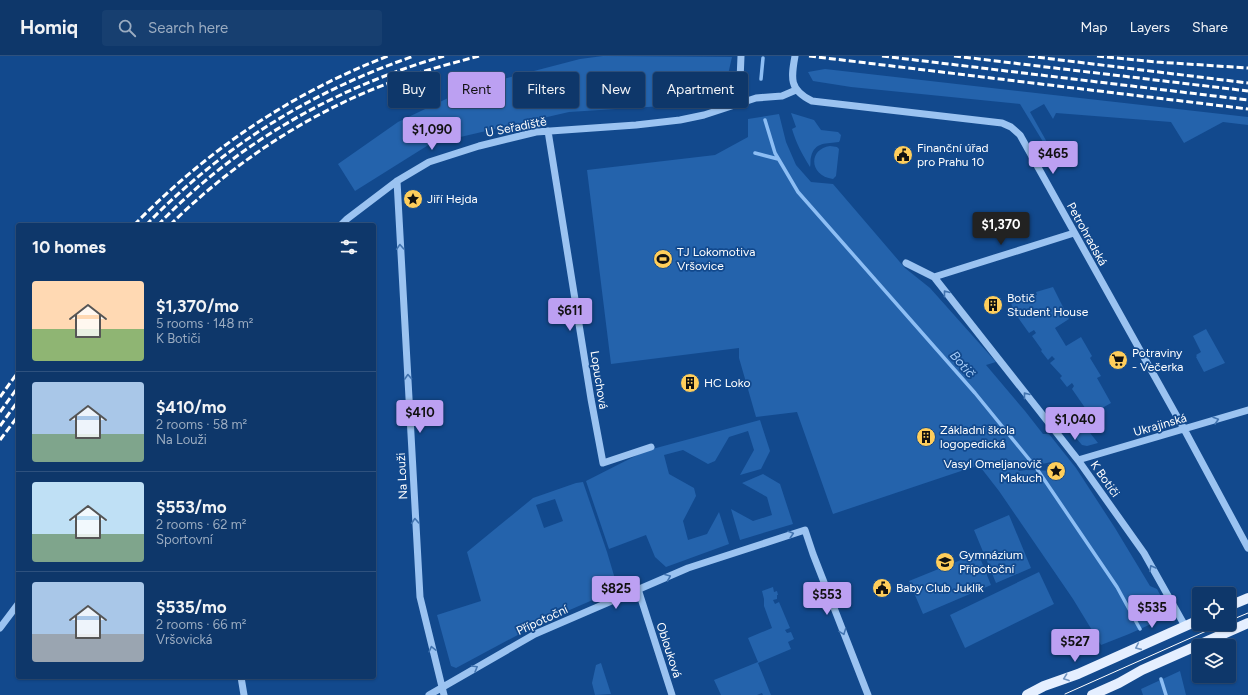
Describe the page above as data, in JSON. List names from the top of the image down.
{
  "streets": {
    "street": [
      "U Seřadiště",
      "Petrohradská",
      "Lopuchová",
      "Ukrajinská",
      "Na Louži",
      "K Botiči",
      "Přípotoční",
      "Oblouková"
    ]
  },
  "crossings": [
    ["U Seřadiště", "Petrohradská"],
    ["U Seřadiště", "Lopuchová"],
    ["U Seřadiště", "Na Louži"],
    ["Petrohradská", "Ukrajinská"],
    ["Ukrajinská", "K Botiči"],
    ["Na Louži", "Přípotoční"],
    ["Přípotoční", "Oblouková"]
  ],
  "one_way": ["Ukrajinská", "Na Louži", "K Botiči"],
  "water": ["Botič"],
  "places": {
    "public building": ["Finanční úřad pro Prahu 10", "Baby Club Juklík"],
    "place": ["Jiří Hejda", "Vasyl Omeljanovič Makuch"],
    "sports": ["TJ Lokomotiva Vršovice"],
    "building": ["Botič Student House", "HC Loko", "Základní škola logopedická"],
    "supermarket": ["Potraviny - Večerka"],
    "school or university": ["Gymnázium Přípotoční"]
  },
  "page": {
    "header": "Homiq",
    "search": "Search here",
    "nav": ["Map", "Layers", "Share"],
    "chip": [
      "Buy",
      "Rent",
      "Filters",
      "New",
      "Apartment"
    ],
    "price": [
      "$1,090",
      "$465",
      "$1,370",
      "$611",
      "$410",
      "$1,040",
      "$825",
      "$553",
      "$535",
      "$527"
    ],
    "heading": "10 homes",
    "list": [
      {
        "name": "$1,370/mo",
        "note": "5 rooms · 148 m² · K Botiči"
      },
      {
        "name": "$410/mo",
        "note": "2 rooms · 58 m² · Na Louži"
      },
      {
        "name": "$553/mo",
        "note": "2 rooms · 62 m² · Sportovní"
      },
      {
        "name": "$535/mo",
        "note": "2 rooms · 66 m² · Vršovická"
      }
    ]
  }
}
